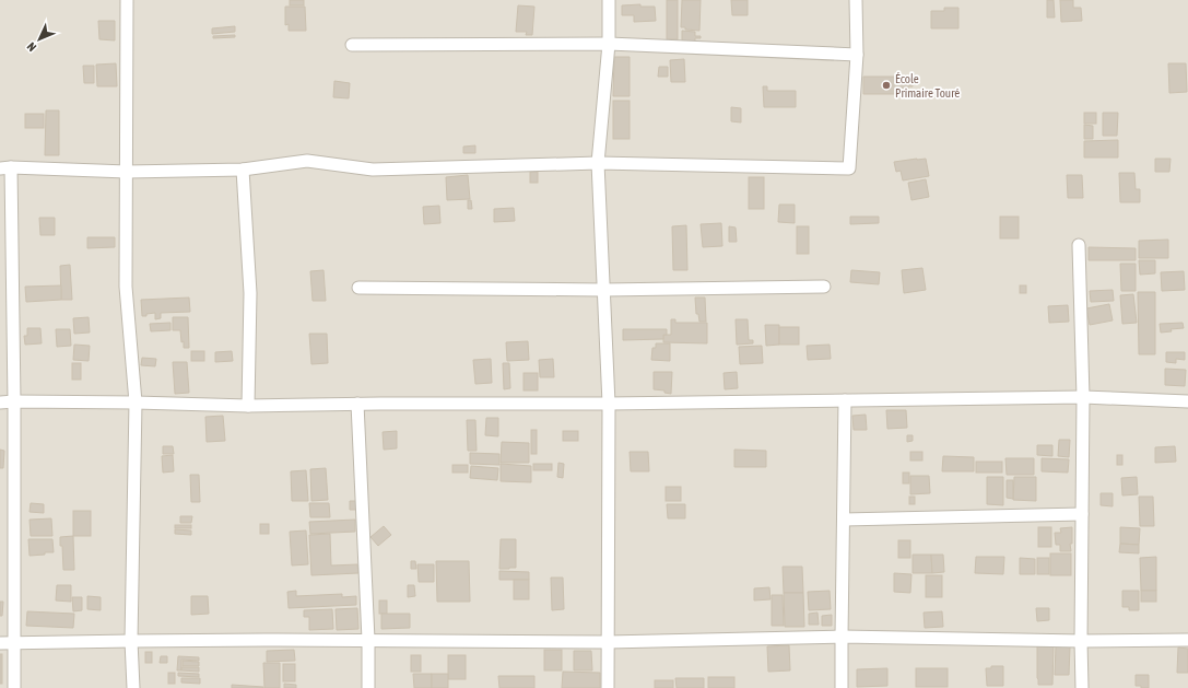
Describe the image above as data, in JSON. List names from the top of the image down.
{
  "places": ["École Primaire Touré"],
  "north": "bottom left"
}
